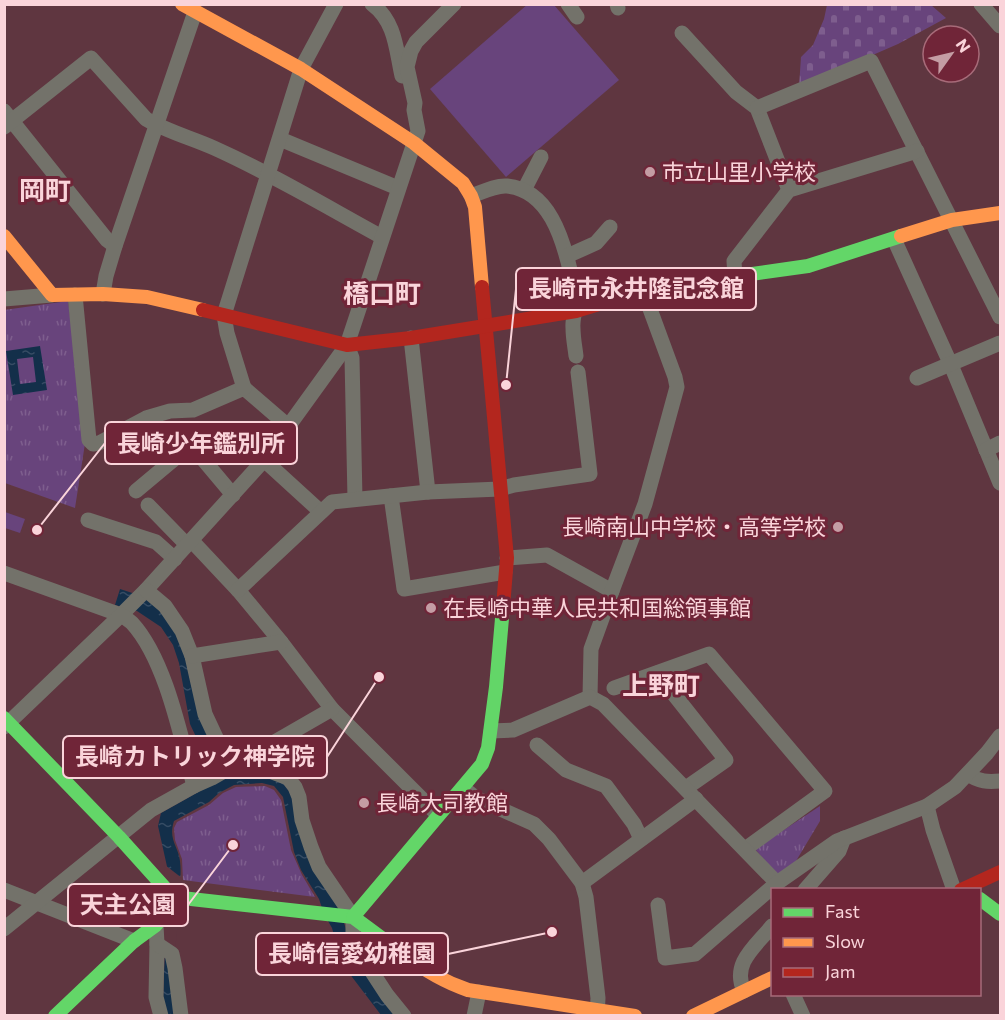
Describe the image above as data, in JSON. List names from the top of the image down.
{
  "districts": ["岡町", "橋口町", "上野町"],
  "places": [
    "市立山里小学校",
    "長崎市永井隆記念館",
    "長崎南山中学校・高等学校",
    "長崎少年鑑別所",
    "在長崎中華人民共和国総領事館",
    "長崎カトリック神学院",
    "長崎大司教館",
    "天主公園",
    "長崎信愛幼稚園"
  ],
  "legend": ["Fast", "Slow", "Jam"],
  "north": "top right"
}
